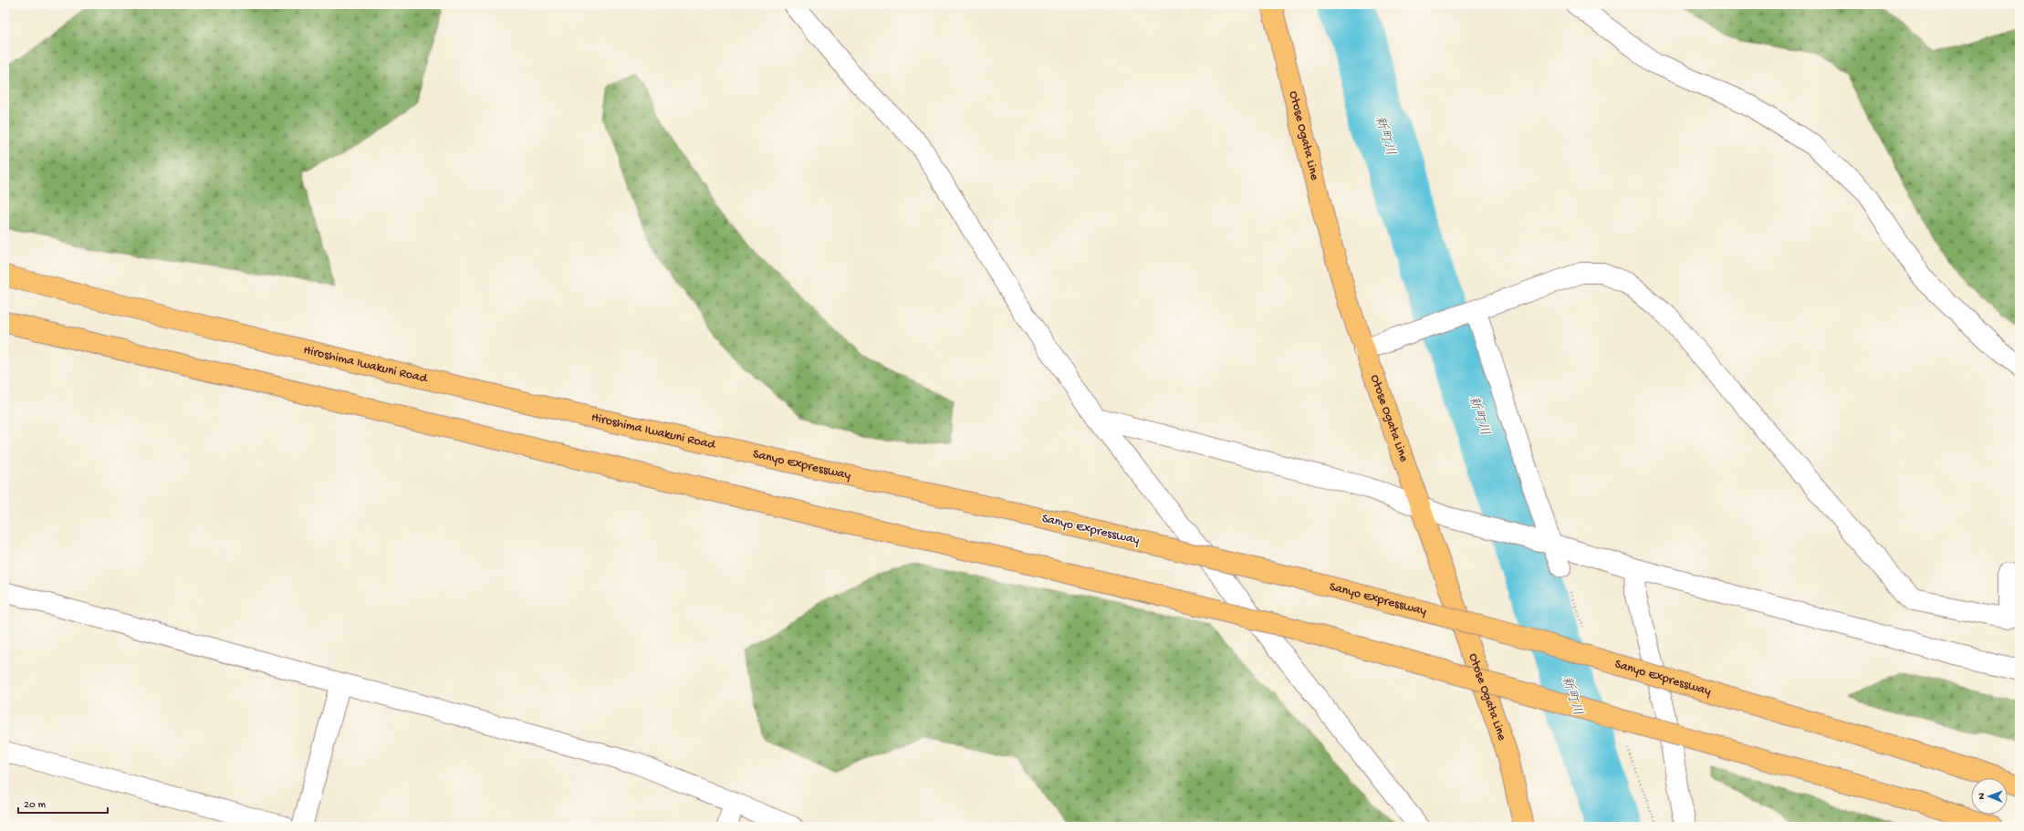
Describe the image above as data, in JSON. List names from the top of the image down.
{
  "streets": {
    "main road": ["Otose Ogata Line", "Hiroshima Iwakuni Road", "Sanyo Expressway"]
  },
  "crossings": [
    ["Hiroshima Iwakuni Road", "Sanyo Expressway"]
  ],
  "water": ["新町川"],
  "scale_bar": "20 m",
  "north": "left"
}
